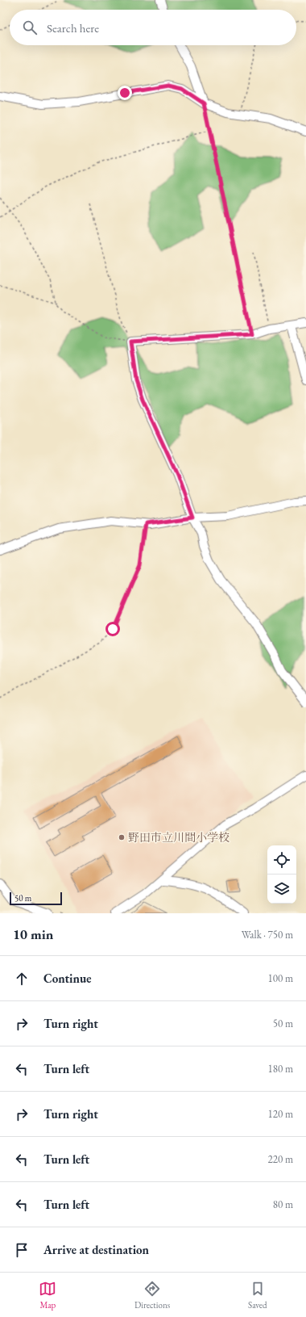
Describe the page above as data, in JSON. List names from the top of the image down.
{
  "places": ["野田市立川間小学校"],
  "scale_bar": "50 m",
  "page": {
    "search": "Search here",
    "scale": "50 m",
    "heading": ["10 min", "Walk · 750 m"],
    "list": [
      ["Continue", "100 m"],
      ["Turn right", "50 m"],
      ["Turn left", "180 m"],
      ["Turn right", "120 m"],
      ["Turn left", "220 m"],
      ["Turn left", "80 m"],
      "Arrive at destination"
    ],
    "nav": ["Map", "Directions", "Saved"]
  }
}
